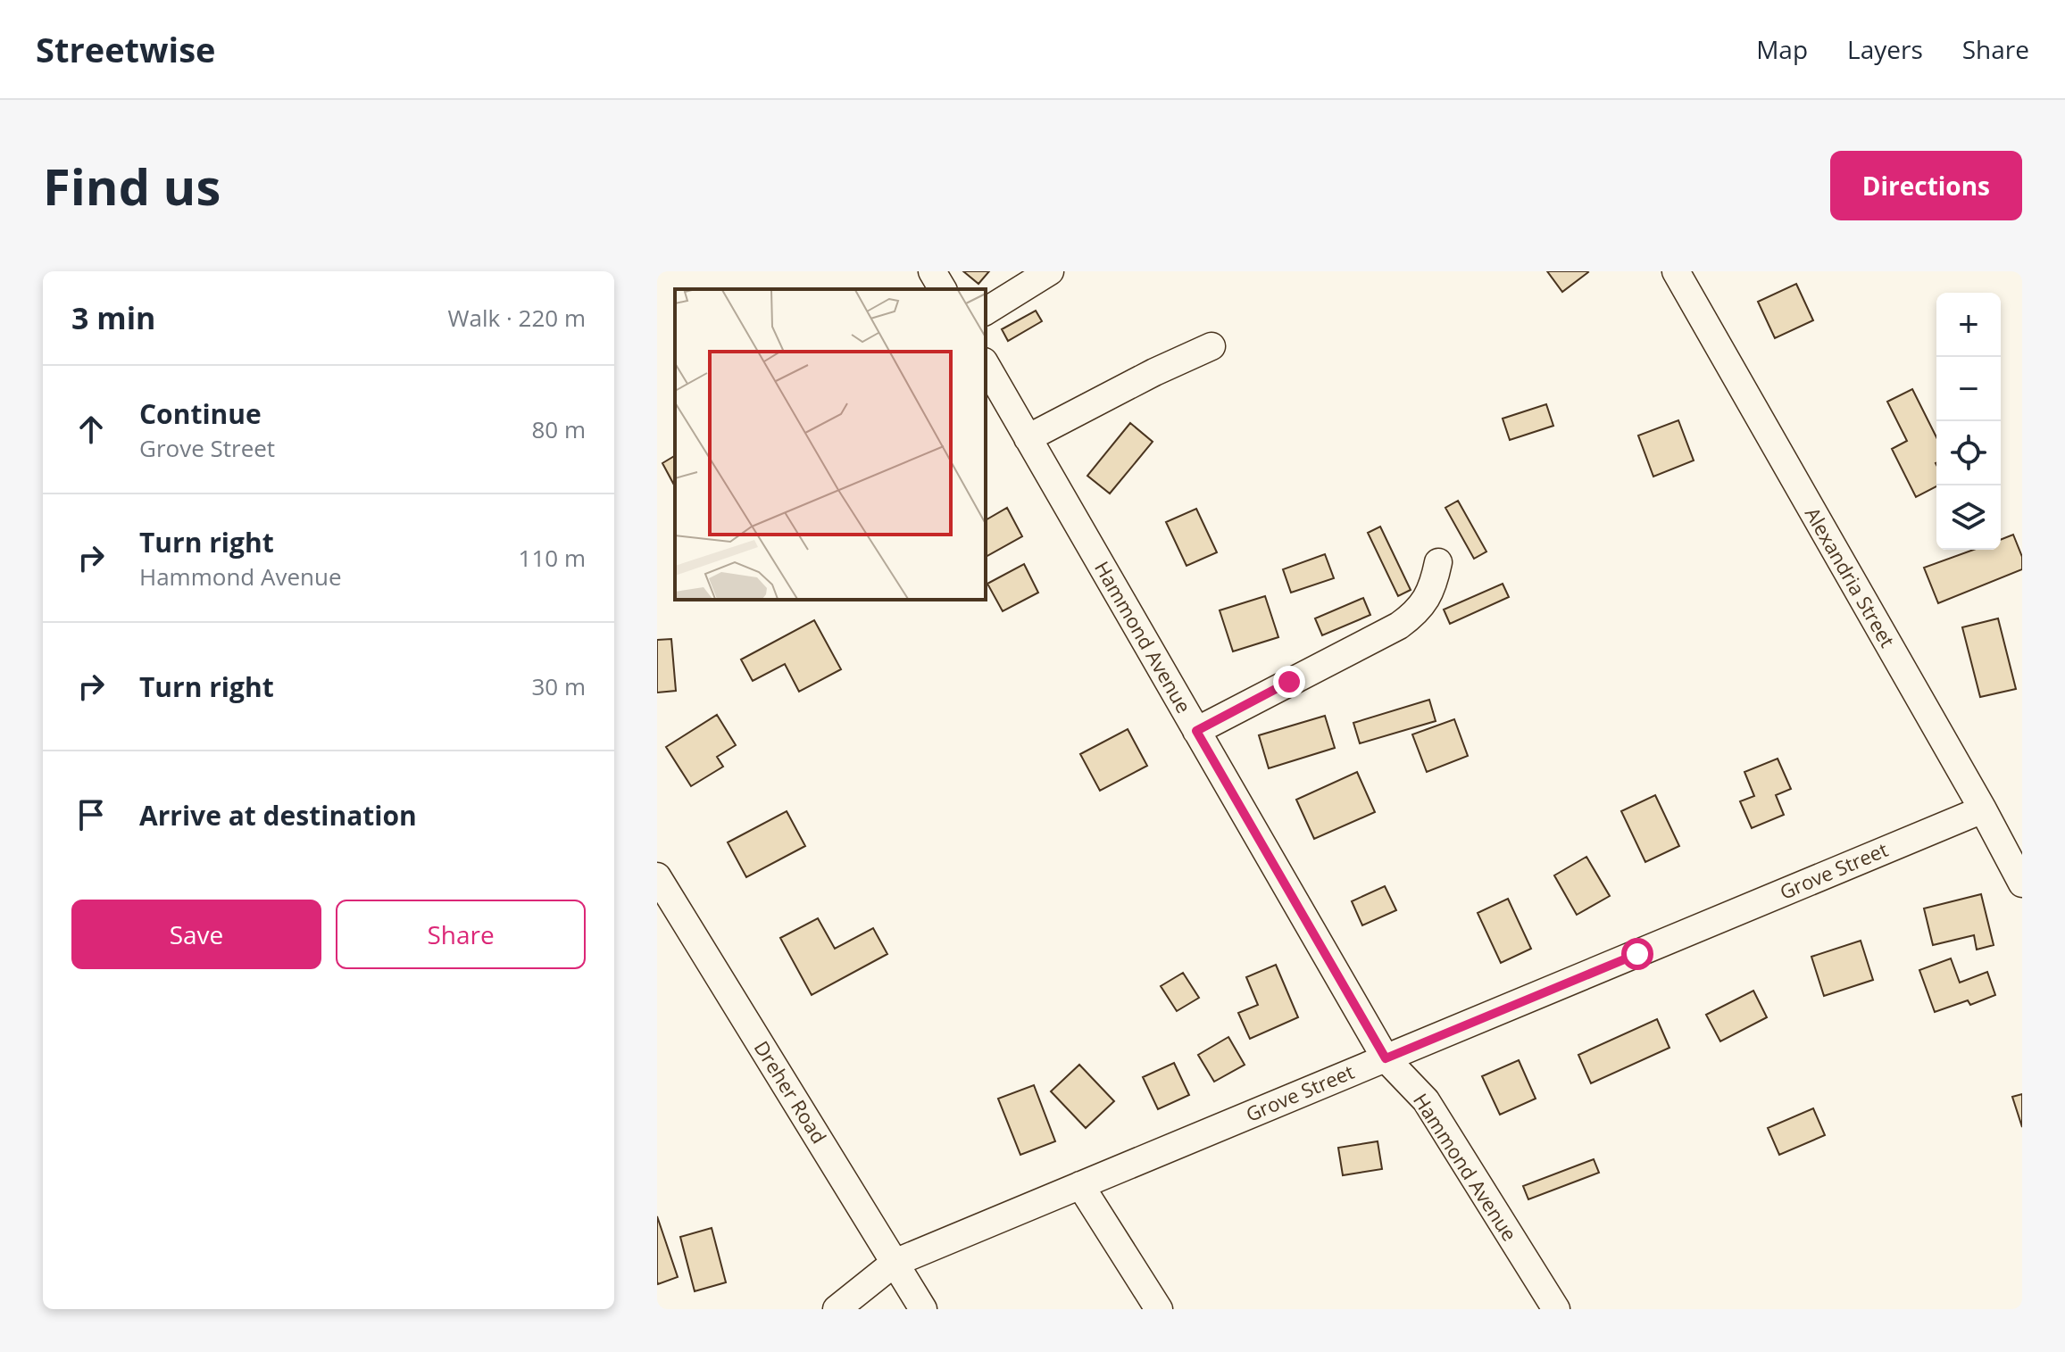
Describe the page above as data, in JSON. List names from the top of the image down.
{
  "streets": {
    "street": [
      "Alexandria Street",
      "Hammond Avenue",
      "Grove Street",
      "Dreher Road"
    ]
  },
  "crossings": [
    ["Alexandria Street", "Grove Street"],
    ["Hammond Avenue", "Grove Street"],
    ["Grove Street", "Dreher Road"]
  ],
  "page": {
    "header": "Streetwise",
    "nav": ["Map", "Layers", "Share"],
    "buttons": [
      "Directions",
      ["Save", "Share"]
    ],
    "title": "Find us",
    "heading": ["3 min", "Walk · 220 m"],
    "map_buttons": ["+", "−"],
    "list": [
      ["Continue", "Grove Street", "80 m"],
      ["Turn right", "Hammond Avenue", "110 m"],
      ["Turn right", "30 m"],
      "Arrive at destination"
    ]
  }
}
